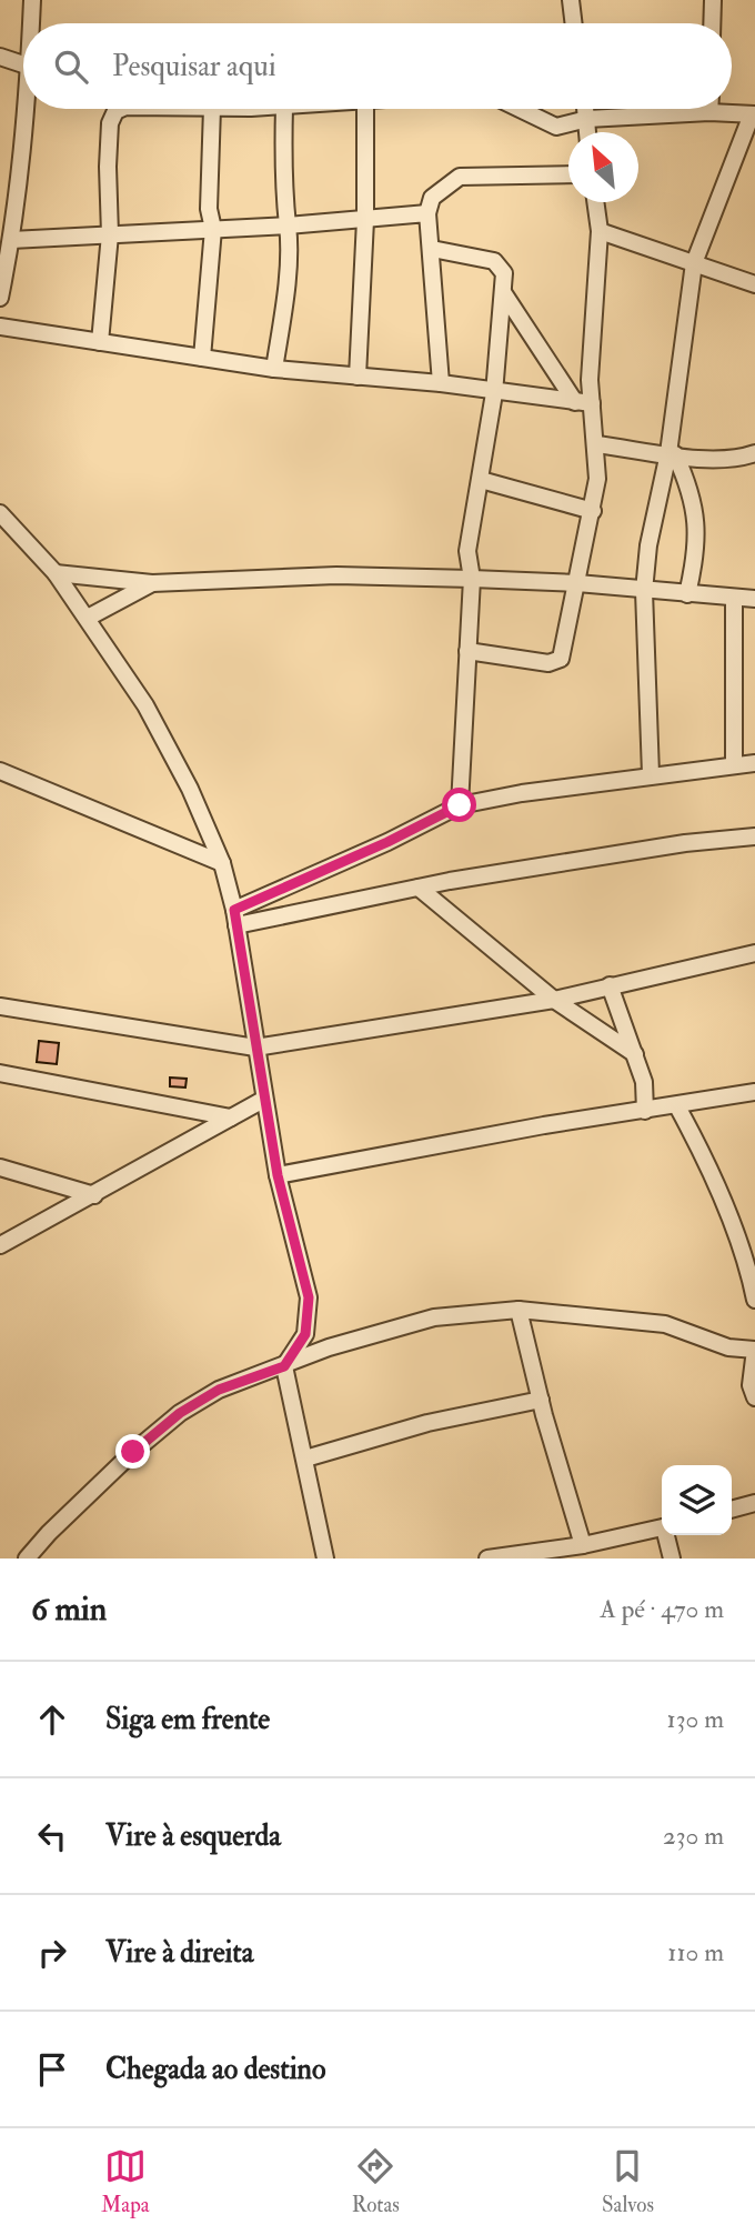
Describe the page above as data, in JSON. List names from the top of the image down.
{
  "north": "top left",
  "page": {
    "search": "Pesquisar aqui",
    "heading": ["6 min", "A pé · 470 m"],
    "list": [
      ["Siga em frente", "130 m"],
      ["Vire à esquerda", "230 m"],
      ["Vire à direita", "110 m"],
      "Chegada ao destino"
    ],
    "nav": ["Mapa", "Rotas", "Salvos"]
  }
}
